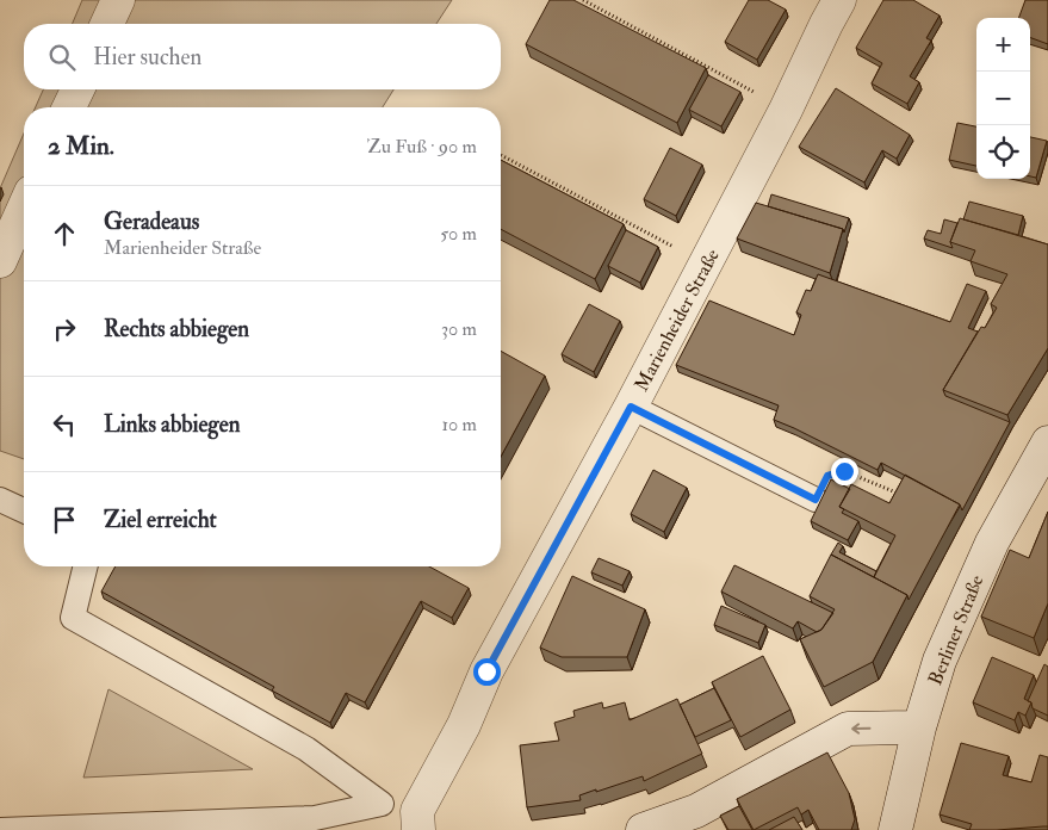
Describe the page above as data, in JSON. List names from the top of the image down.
{
  "streets": {
    "street": ["Marienheider Straße", "Berliner Straße"]
  },
  "page": {
    "map_buttons": ["+", "−"],
    "search": "Hier suchen",
    "heading": ["2 Min.", "Zu Fuß · 90 m"],
    "list": [
      ["Geradeaus", "Marienheider Straße", "50 m"],
      ["Rechts abbiegen", "30 m"],
      ["Links abbiegen", "10 m"],
      "Ziel erreicht"
    ]
  }
}
